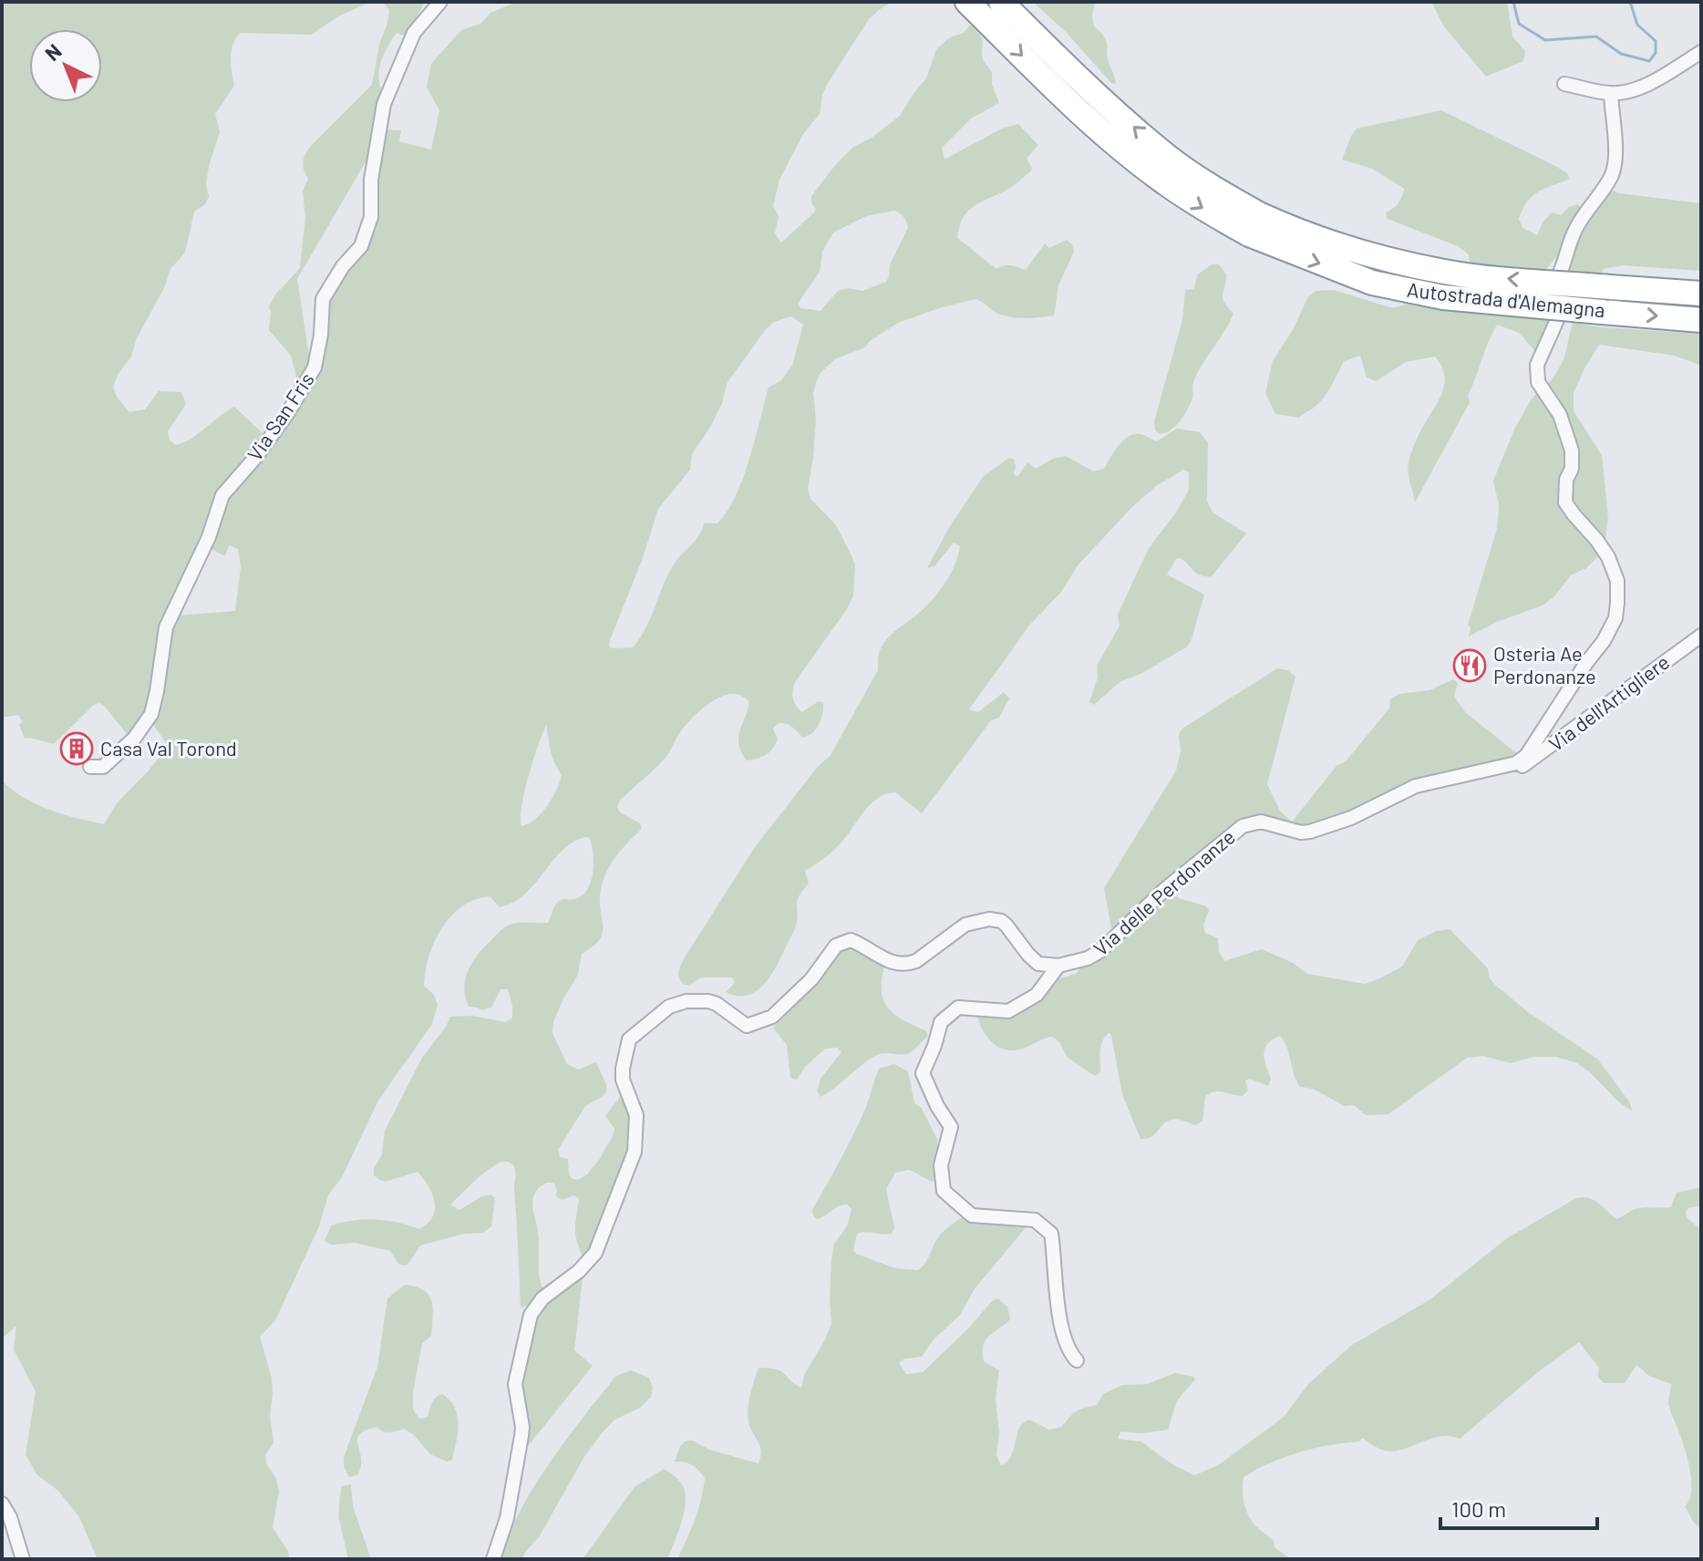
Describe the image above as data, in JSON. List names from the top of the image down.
{
  "streets": {
    "highway": ["Autostrada d'Alemagna"],
    "street": ["Via San Fris", "Via dell'Artigliere", "Via delle Perdonanze"]
  },
  "crossings": [
    ["Via dell'Artigliere", "Via delle Perdonanze"]
  ],
  "places": {
    "restaurant": ["Osteria Ae Perdonanze"],
    "building": ["Casa Val Torond"]
  },
  "scale_bar": "100 m",
  "north": "top left"
}
